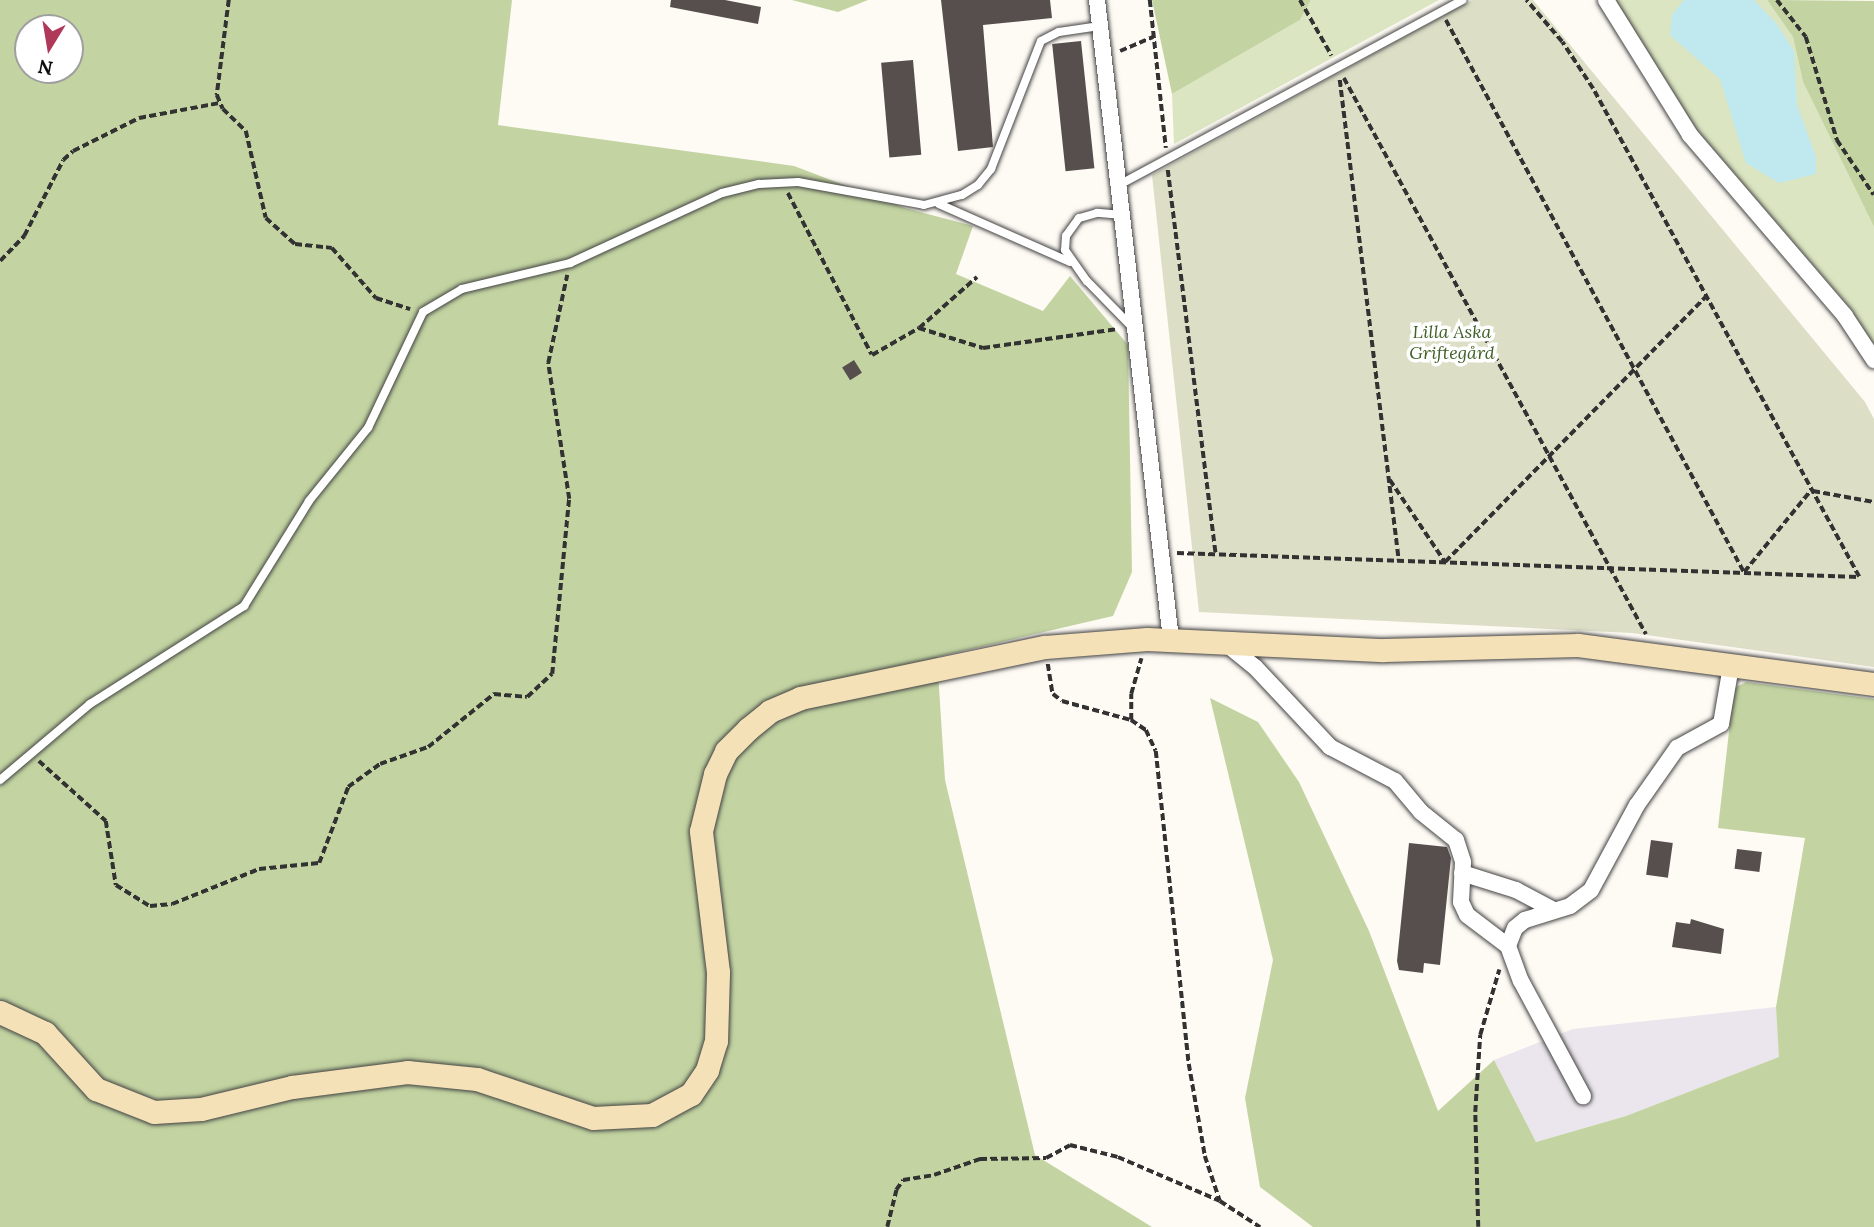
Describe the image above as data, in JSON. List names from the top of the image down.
{
  "parks": ["Lilla Aska Griftegård"],
  "north": "bottom"
}
